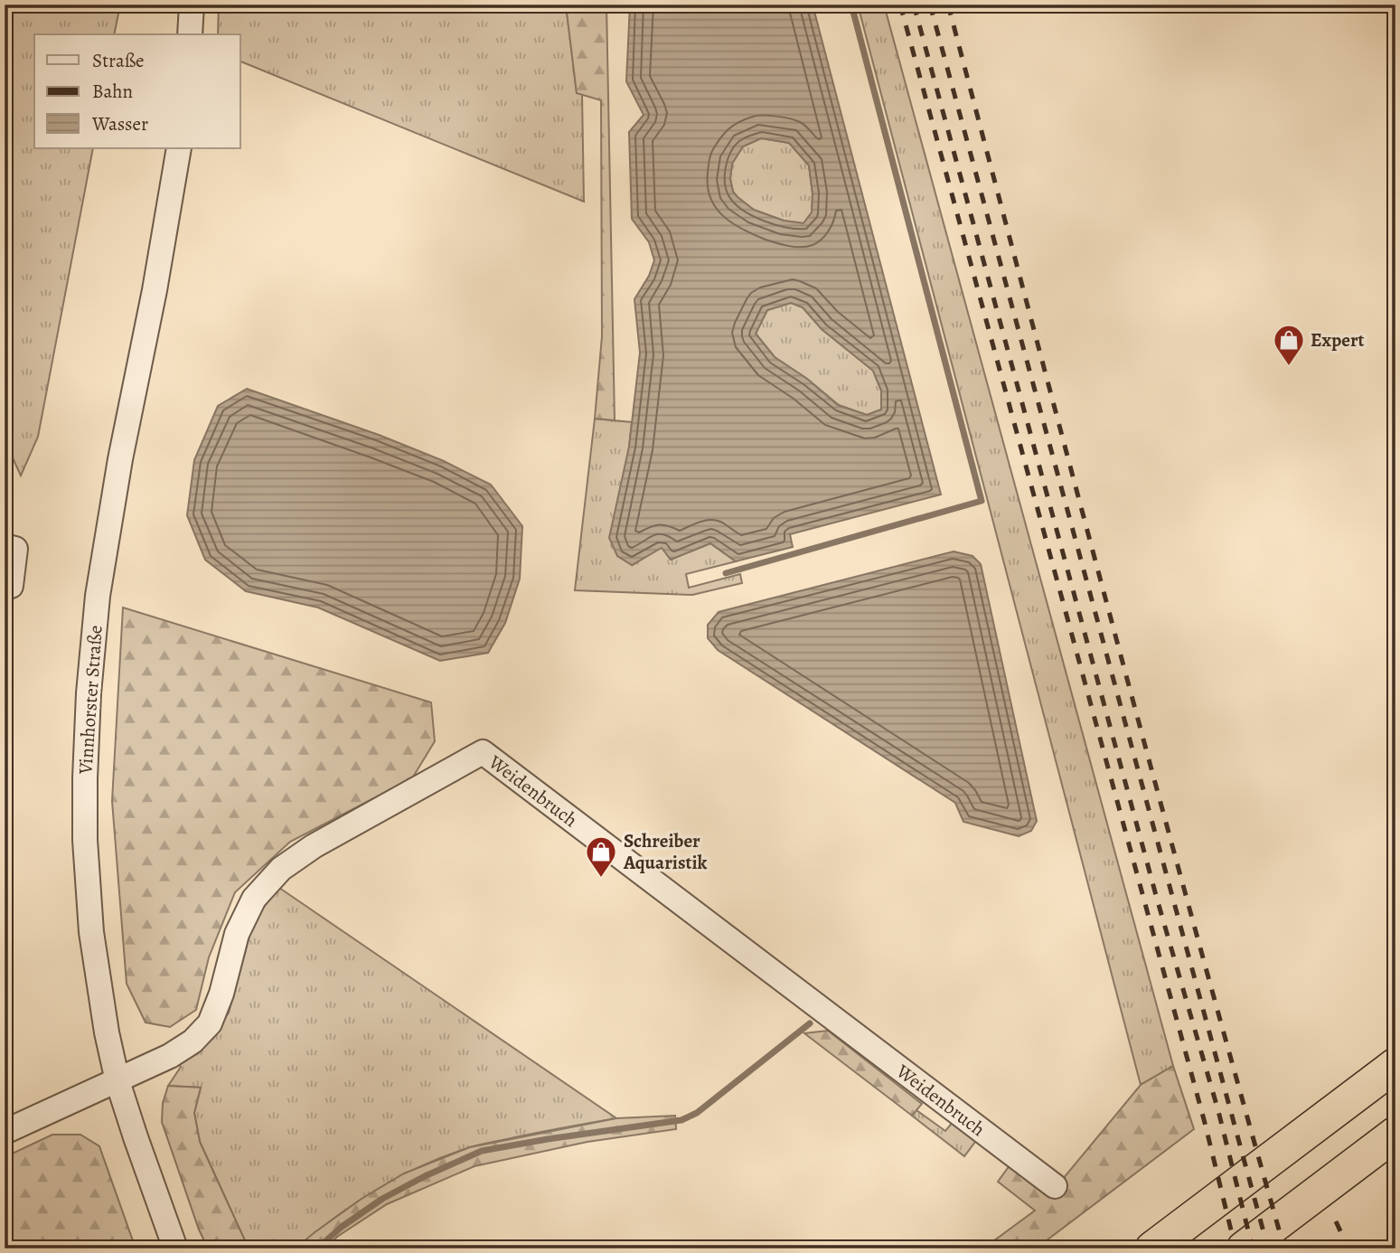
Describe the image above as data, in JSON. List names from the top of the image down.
{
  "streets": {
    "street": ["Vinnhorster Straße", "Weidenbruch"]
  },
  "crossings": [
    ["Vinnhorster Straße", "Weidenbruch"]
  ],
  "places": {
    "shop": ["Expert", "Schreiber Aquaristik"]
  },
  "legend": ["Straße", "Bahn", "Wasser"]
}
